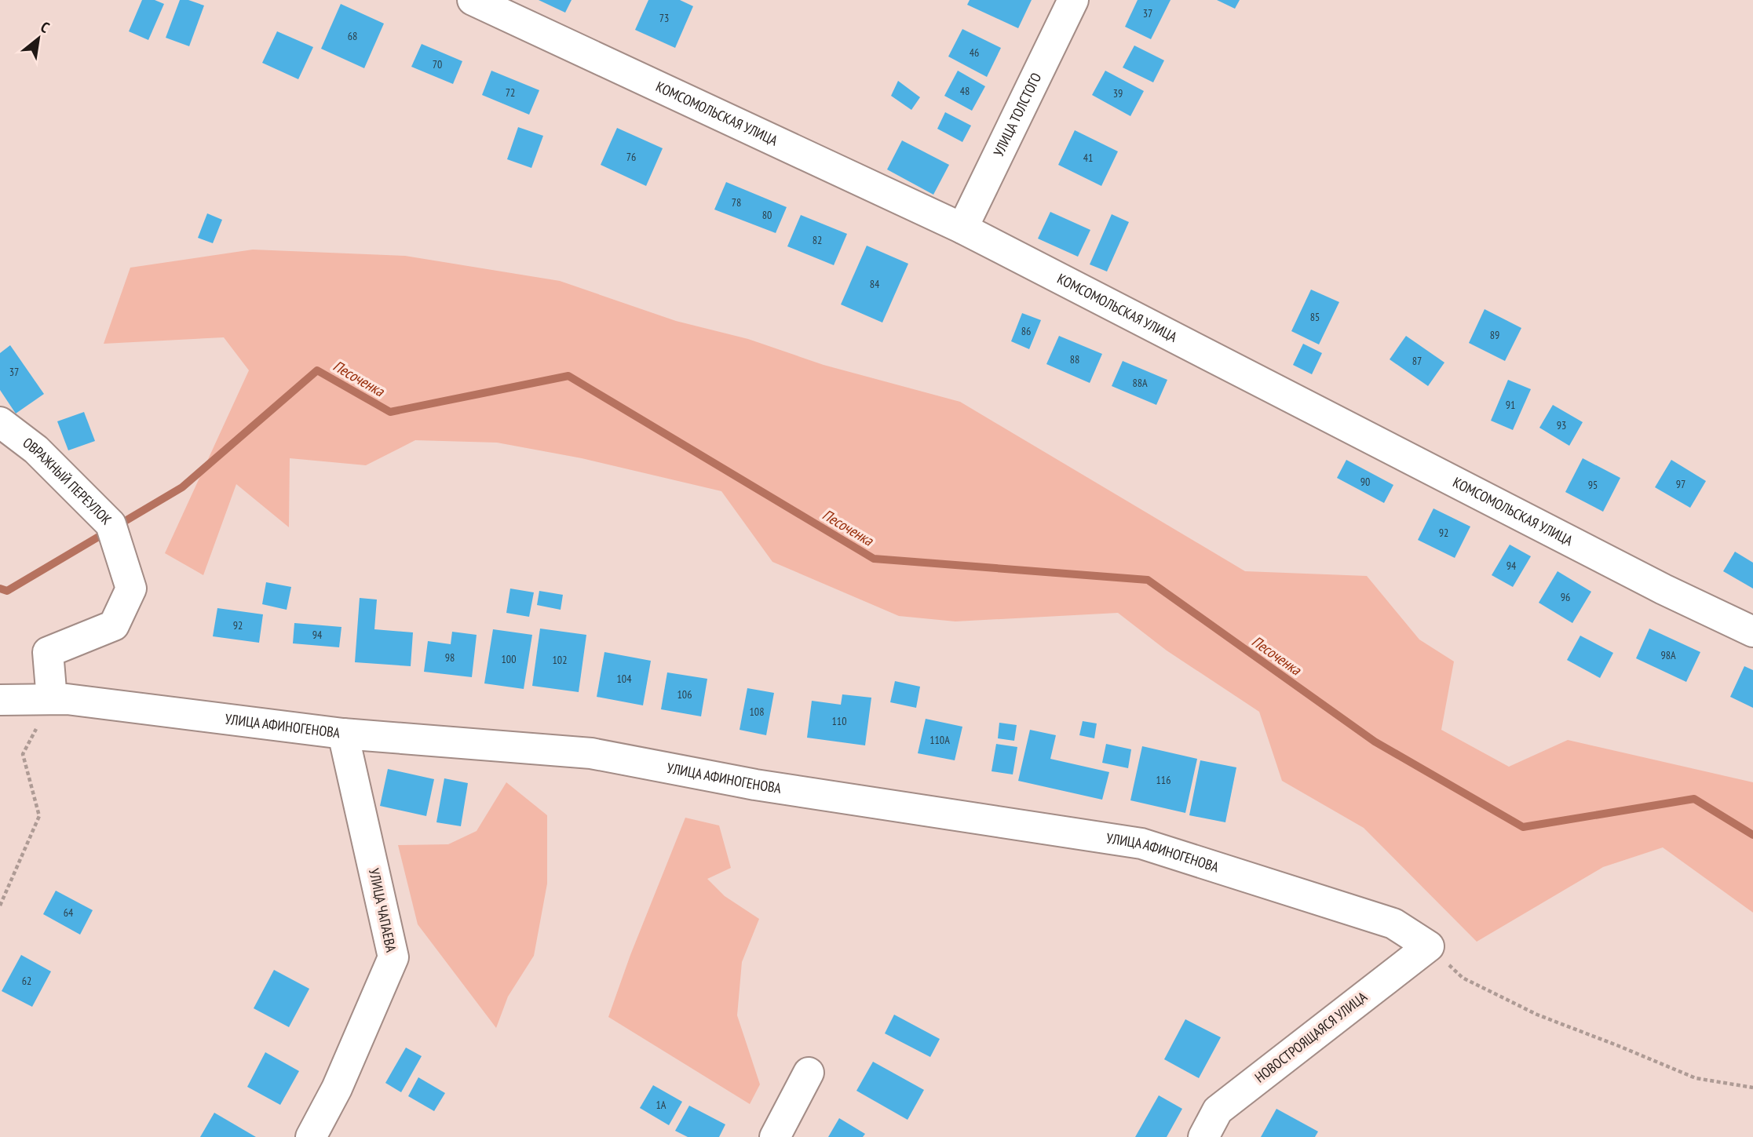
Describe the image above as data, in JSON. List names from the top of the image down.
{
  "streets": {
    "street": [
      "КОМСОМОЛЬСКАЯ УЛИЦА",
      "УЛИЦА ТОЛСТОГО",
      "ОВРАЖНЫЙ ПЕРЕУЛОК",
      "УЛИЦА АФИНОГЕНОВА",
      "УЛИЦА ЧАПАЕВА",
      "НОВОСТРОЯЩАЯСЯ УЛИЦА"
    ]
  },
  "crossings": [
    ["КОМСОМОЛЬСКАЯ УЛИЦА", "УЛИЦА ТОЛСТОГО"],
    ["ОВРАЖНЫЙ ПЕРЕУЛОК", "УЛИЦА АФИНОГЕНОВА"],
    ["УЛИЦА АФИНОГЕНОВА", "УЛИЦА ЧАПАЕВА"],
    ["УЛИЦА АФИНОГЕНОВА", "НОВОСТРОЯЩАЯСЯ УЛИЦА"]
  ],
  "water": ["Песоченка"],
  "house_numbers": [
    "37",
    "73",
    "68",
    "46",
    "70",
    "48",
    "72",
    "39",
    "76",
    "41",
    "78",
    "80",
    "82",
    "84",
    "85",
    "86",
    "89",
    "88",
    "87",
    "37",
    "88А",
    "91",
    "93",
    "90",
    "97",
    "95",
    "92",
    "94",
    "96",
    "92",
    "94",
    "98А",
    "98",
    "100",
    "102",
    "104",
    "106",
    "108",
    "110",
    "110А",
    "116",
    "64",
    "62",
    "1А"
  ],
  "north": "top right"
}
